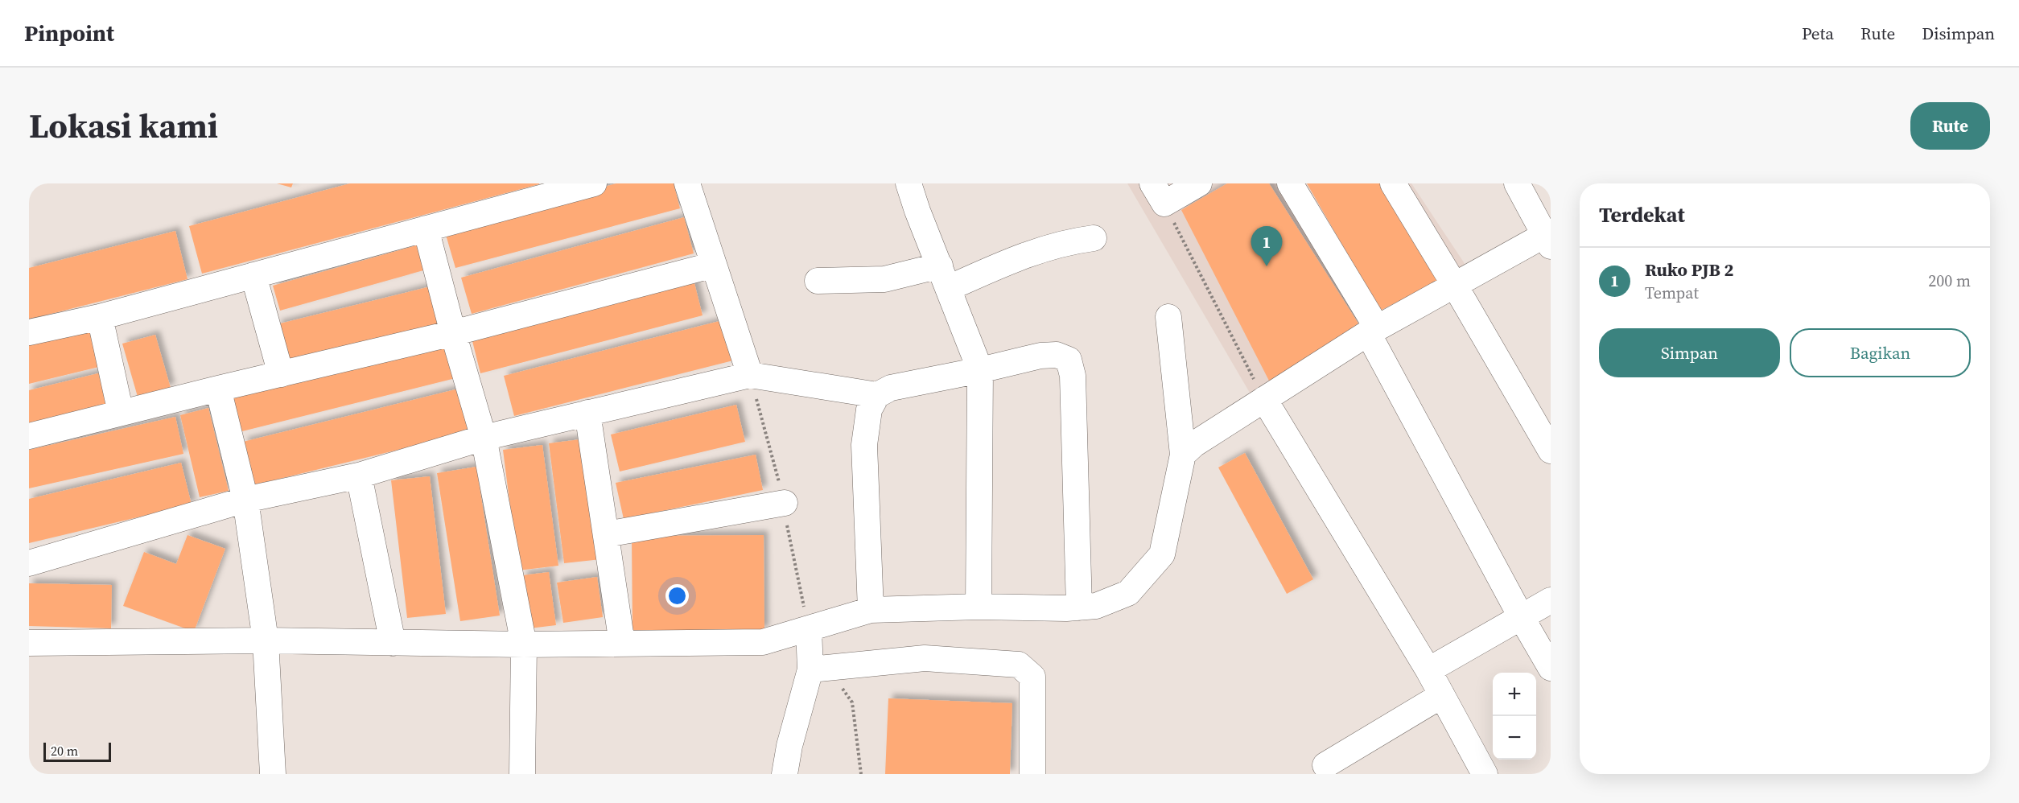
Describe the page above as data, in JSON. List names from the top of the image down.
{
  "scale_bar": "20 m",
  "page": {
    "header": "Pinpoint",
    "nav": ["Peta", "Rute", "Disimpan"],
    "title": "Lokasi kami",
    "buttons": [
      "Rute",
      ["Simpan", "Bagikan"]
    ],
    "heading": "Terdekat",
    "pins": "1",
    "list": [
      {
        "mark": "1",
        "name": "Ruko PJB 2",
        "note": "Tempat",
        "value": "200 m"
      }
    ],
    "map_buttons": ["+", "−"],
    "scale": "20 m"
  }
}
